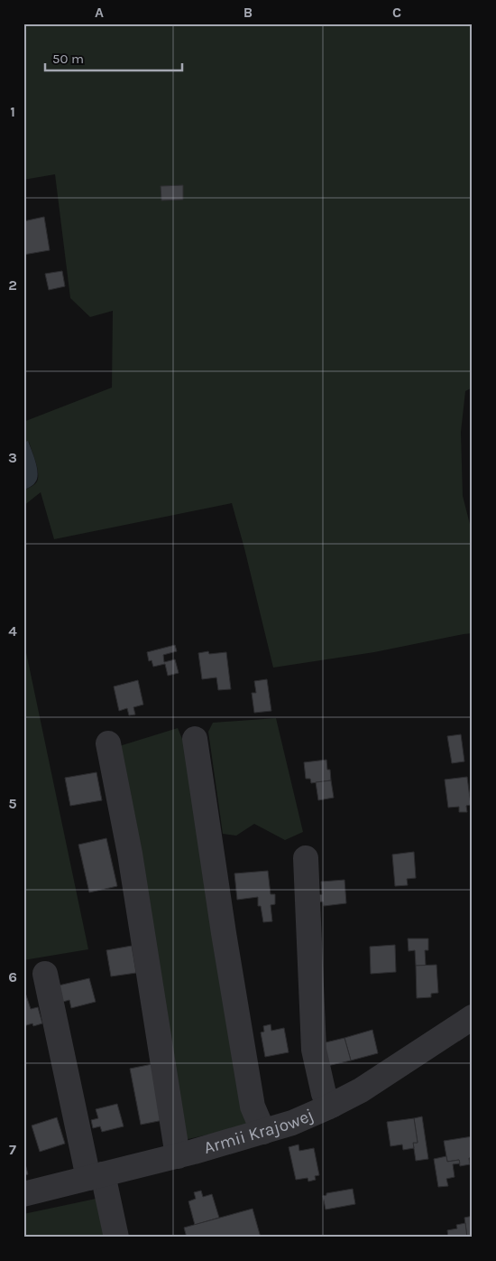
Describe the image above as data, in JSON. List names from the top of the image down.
{
  "streets": {
    "street": ["Armii Krajowej"]
  },
  "scale_bar": "50 m",
  "grid": {
    "columns": ["A", "B", "C"],
    "rows": [
      "1",
      "2",
      "3",
      "4",
      "5",
      "6",
      "7"
    ]
  }
}
